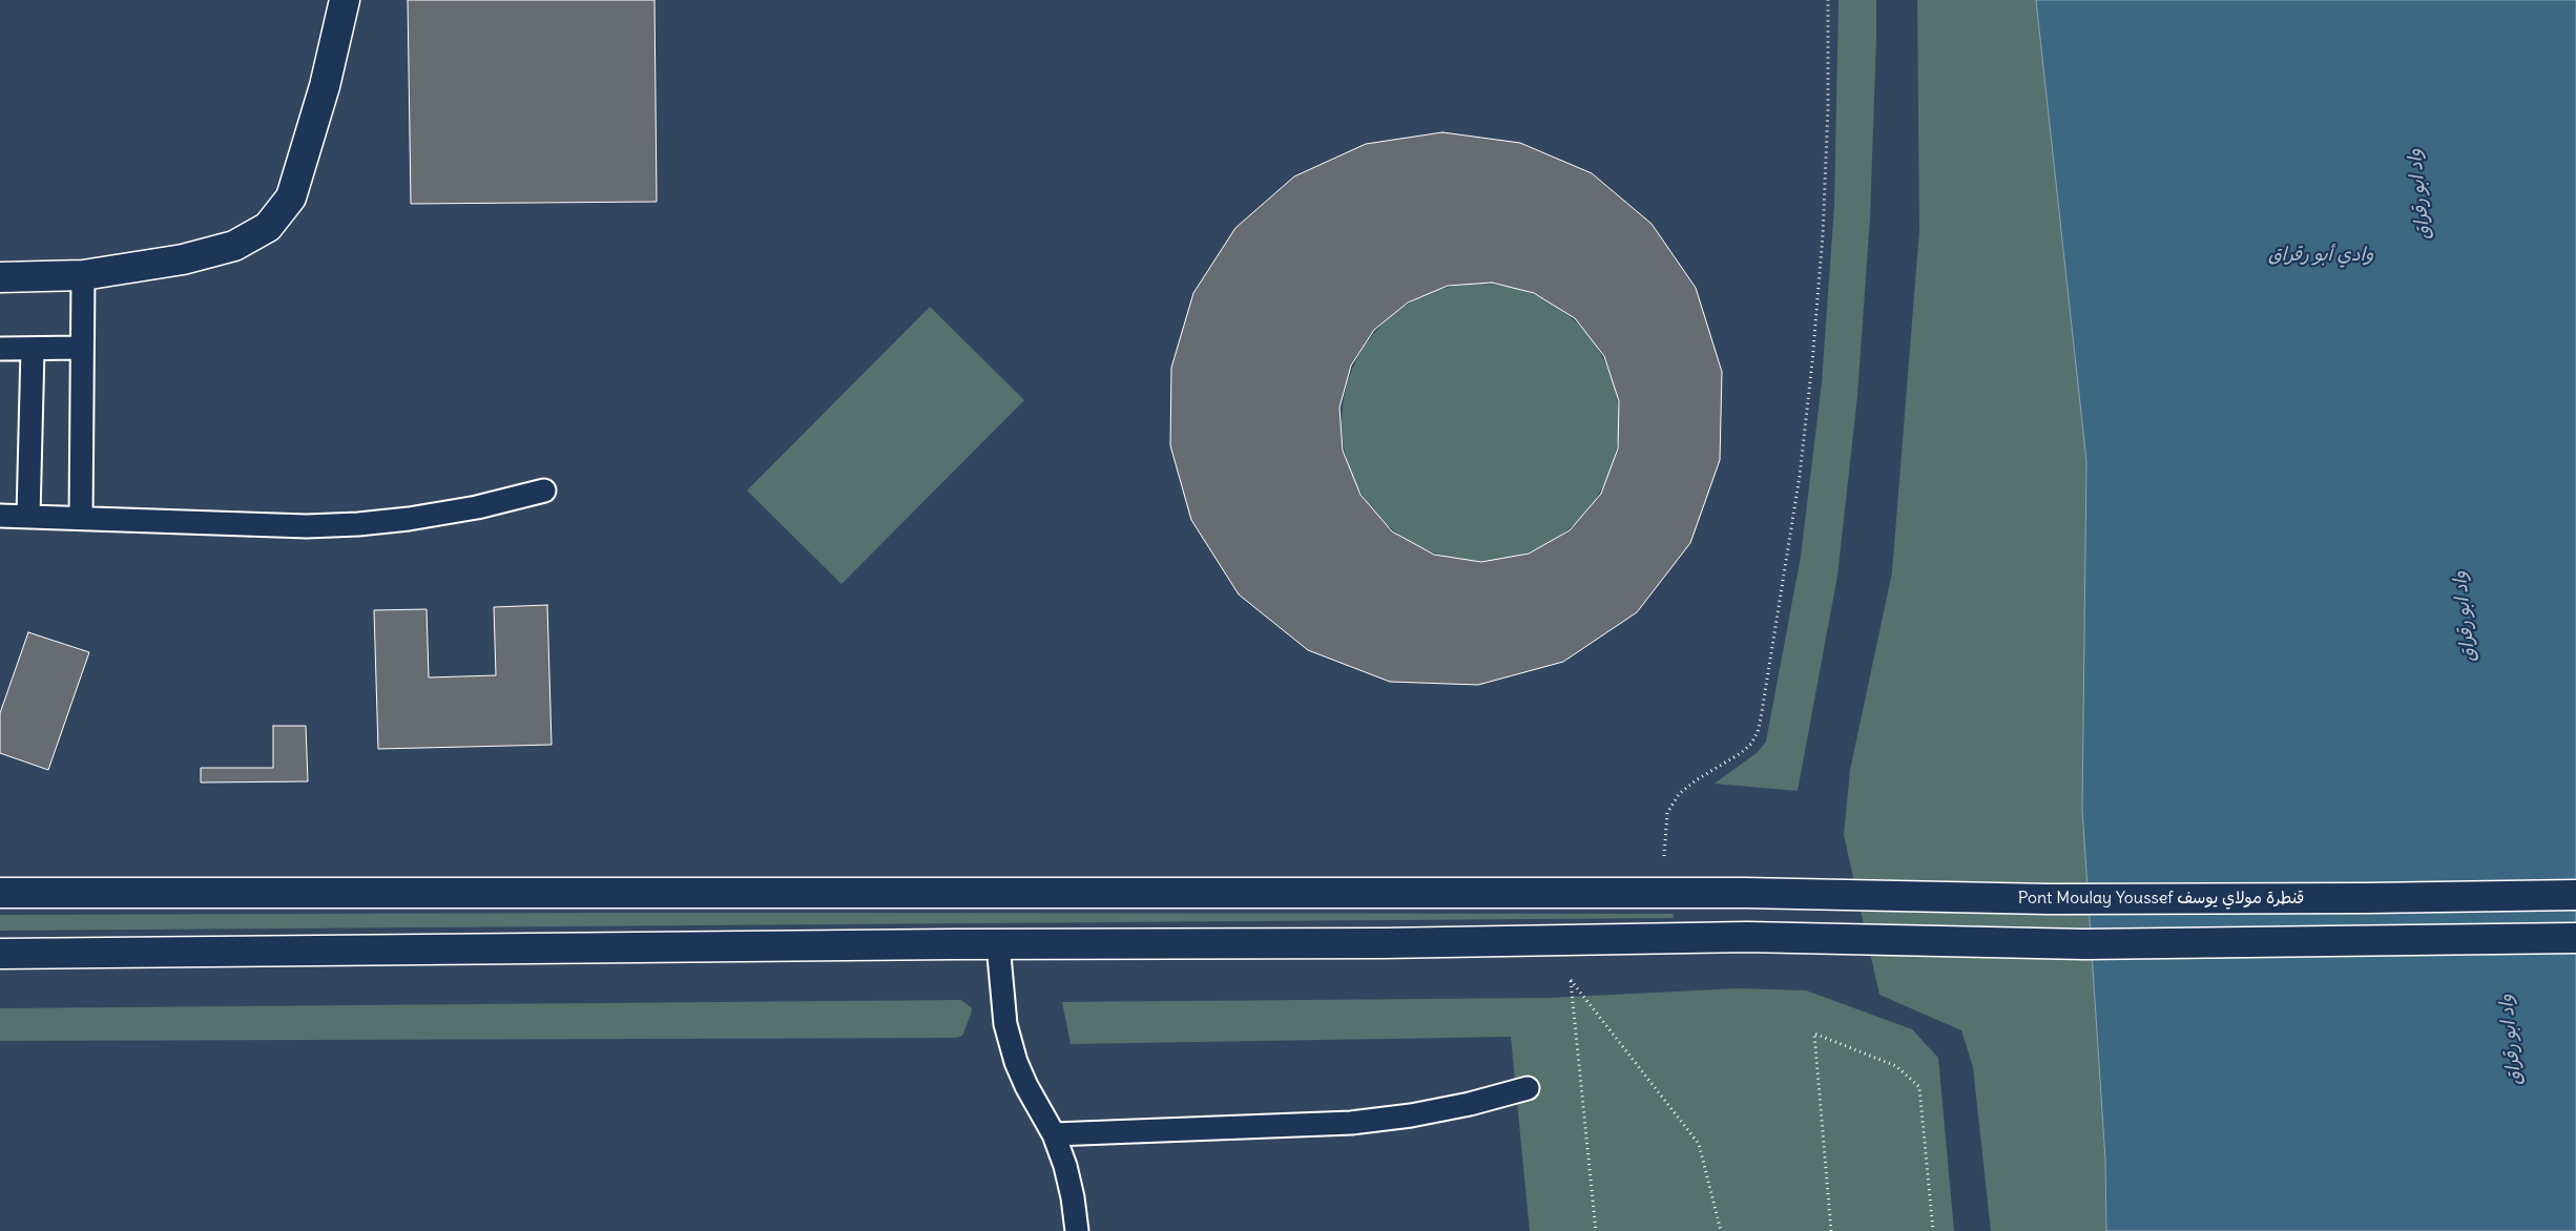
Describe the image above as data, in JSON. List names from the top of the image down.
{
  "streets": {
    "street": ["Pont Moulay Youssef قنطرة مولاي يوسف"]
  },
  "water": ["واد ابو رقراق", "وادي أبو رقراق"]
}
